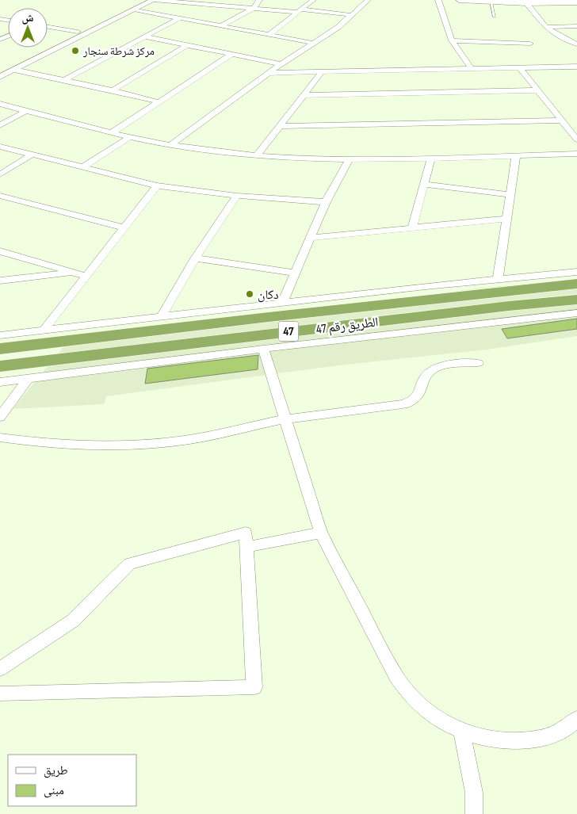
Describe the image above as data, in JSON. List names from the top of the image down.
{
  "streets": {
    "highway": ["الطريق رقم 47", "47"]
  },
  "places": ["مركز شرطة سنجار", "دكان"],
  "legend": ["طريق", "مبنى"],
  "north": "top"
}
